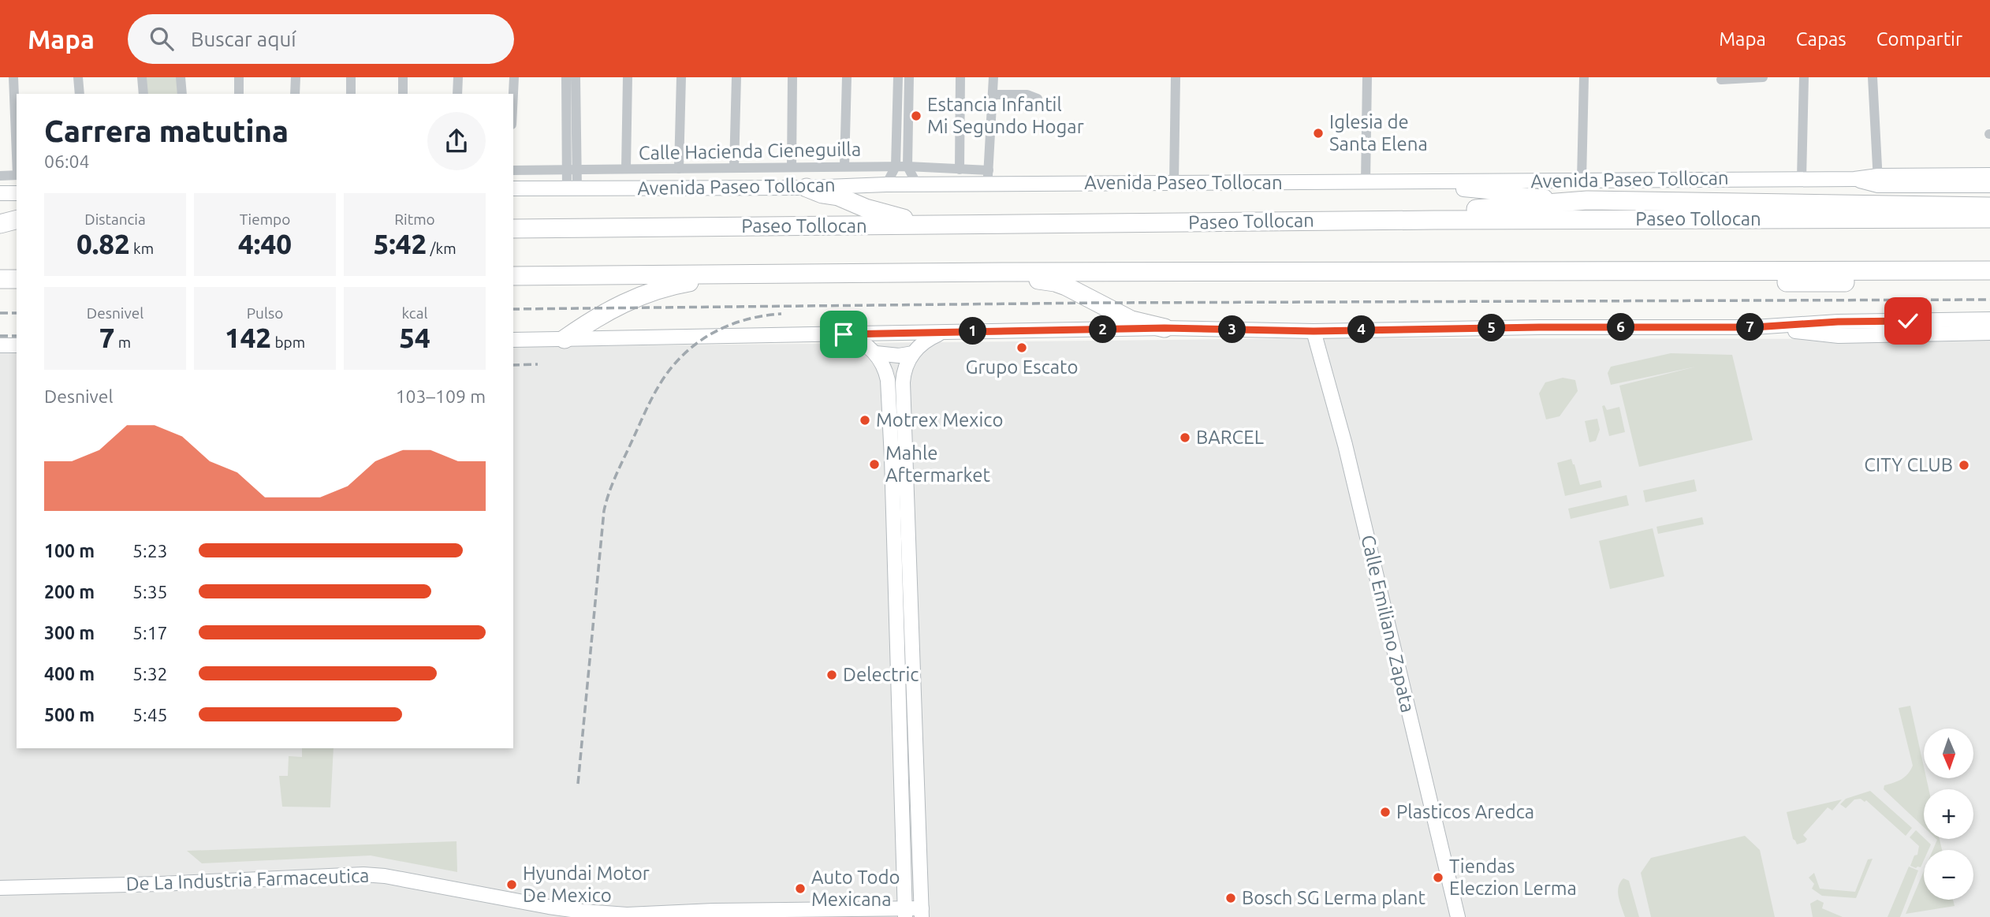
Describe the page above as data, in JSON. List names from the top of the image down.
{
  "streets": {
    "highway": ["Paseo Tollocan"],
    "main road": ["Avenida Paseo Tollocan", "Calle Emiliano Zapata", "De La Industria Farmaceutica"],
    "street": ["Calle Hacienda Cieneguilla"]
  },
  "crossings": [
    ["Calle Hacienda Cieneguilla", "Avenida Paseo Tollocan"]
  ],
  "places": [
    "Estancia Infantil Mi Segundo Hogar",
    "Iglesia de Santa Elena",
    "Grupo Escato",
    "Motrex Mexico",
    "BARCEL",
    "Mahle Aftermarket",
    "CITY CLUB",
    "Delectric",
    "Plasticos Aredca",
    "Tiendas Eleczion Lerma",
    "Hyundai Motor De Mexico",
    "Auto Todo Mexicana",
    "Bosch SG Lerma plant"
  ],
  "north": "bottom",
  "page": {
    "header": "Mapa",
    "search": "Buscar aquí",
    "nav": ["Mapa", "Capas", "Compartir"],
    "heading": ["Carrera matutina", "06:04"],
    "stats": [
      ["Distancia", "0.82 km"],
      ["Tiempo", "4:40"],
      ["Ritmo", "5:42 /km"],
      ["Desnivel", "7 m"],
      ["Pulso", "142 bpm"],
      ["kcal", "54"]
    ],
    "pins": [
      "6",
      "7",
      "5",
      "2",
      "3",
      "4",
      "1"
    ],
    "chart": ["Desnivel", "103–109 m"],
    "list": [
      {
        "name": "100 m",
        "note": "5:23"
      },
      {
        "name": "200 m",
        "note": "5:35"
      },
      {
        "name": "300 m",
        "note": "5:17"
      },
      {
        "name": "400 m",
        "note": "5:32"
      },
      {
        "name": "500 m",
        "note": "5:45"
      }
    ],
    "map_buttons": ["+", "−"]
  }
}
